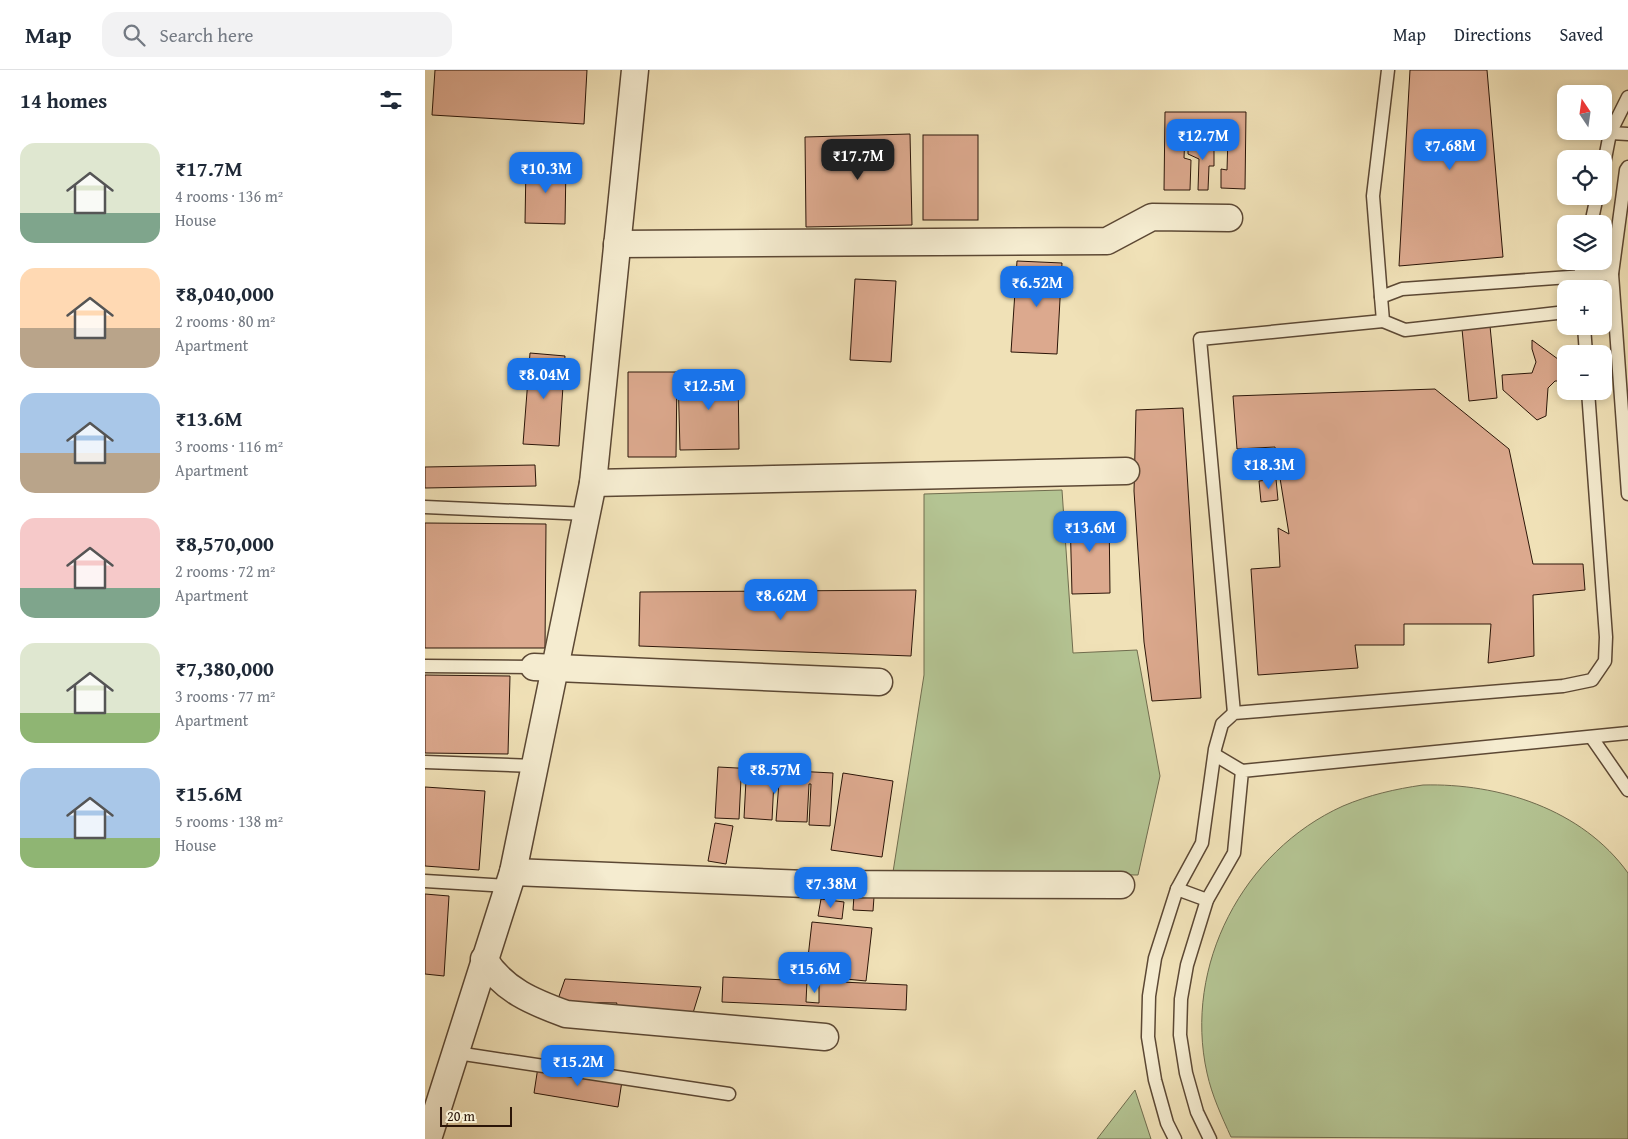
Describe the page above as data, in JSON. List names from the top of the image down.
{
  "scale_bar": "20 m",
  "north": "top",
  "page": {
    "header": "Map",
    "search": "Search here",
    "nav": ["Map", "Directions", "Saved"],
    "heading": "14 homes",
    "map_buttons": ["+", "−"],
    "price": [
      "₹12.7M",
      "₹7.68M",
      "₹17.7M",
      "₹10.3M",
      "₹6.52M",
      "₹8.04M",
      "₹12.5M",
      "₹18.3M",
      "₹13.6M",
      "₹8.62M",
      "₹8.57M",
      "₹7.38M",
      "₹15.6M",
      "₹15.2M"
    ],
    "list": [
      {
        "name": "₹17.7M",
        "note": "4 rooms · 136 m² · House"
      },
      {
        "name": "₹8,040,000",
        "note": "2 rooms · 80 m² · Apartment"
      },
      {
        "name": "₹13.6M",
        "note": "3 rooms · 116 m² · Apartment"
      },
      {
        "name": "₹8,570,000",
        "note": "2 rooms · 72 m² · Apartment"
      },
      {
        "name": "₹7,380,000",
        "note": "3 rooms · 77 m² · Apartment"
      },
      {
        "name": "₹15.6M",
        "note": "5 rooms · 138 m² · House"
      }
    ],
    "scale": "20 m"
  }
}
